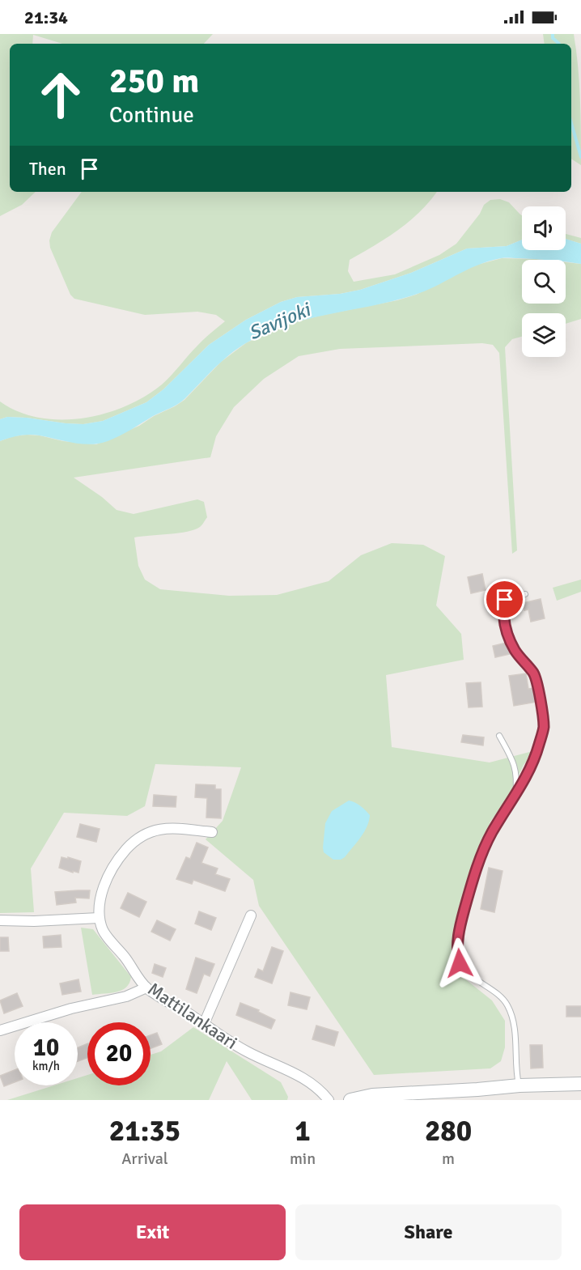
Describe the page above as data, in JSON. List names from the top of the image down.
{
  "streets": {
    "street": ["Mattilankaari"]
  },
  "water": ["Savijoki"],
  "page": {
    "status": "21:34",
    "turn": ["250 m", "Continue"],
    "then": "Then",
    "speed": "10 km/h",
    "limit": "20",
    "eta": [
      "21:35",
      "Arrival",
      "1",
      "min",
      "280",
      "m"
    ],
    "buttons": ["Exit", "Share"]
  }
}
